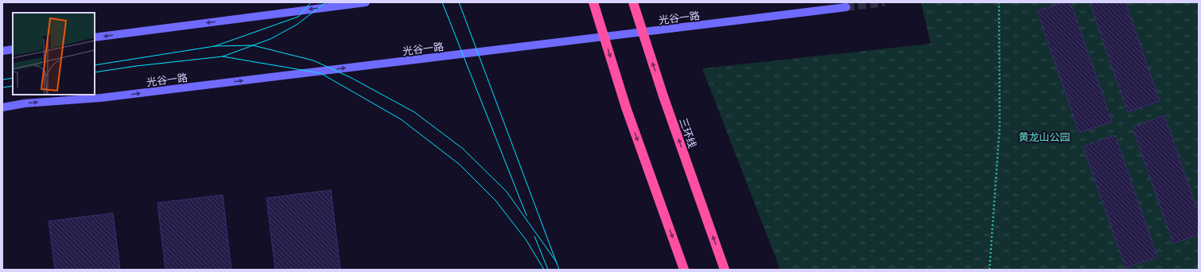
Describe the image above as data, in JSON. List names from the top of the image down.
{
  "streets": {
    "highway": ["三环线"],
    "main road": ["光谷一路"]
  },
  "parks": ["黄龙山公园"]
}
